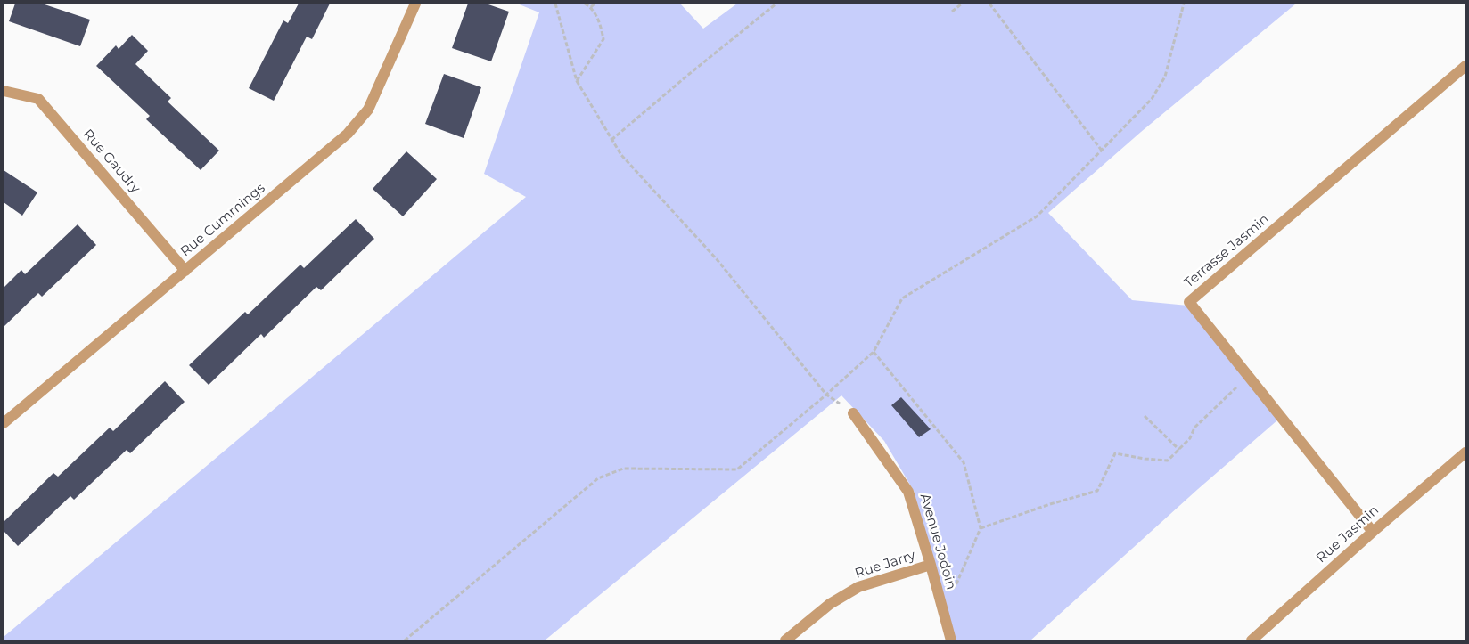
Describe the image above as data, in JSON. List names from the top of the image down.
{
  "streets": {
    "street": [
      "Rue Gaudry",
      "Rue Cummings",
      "Terrasse Jasmin",
      "Rue Jasmin",
      "Avenue Jodoin",
      "Rue Jarry"
    ]
  },
  "crossings": [
    ["Rue Gaudry", "Rue Cummings"],
    ["Terrasse Jasmin", "Rue Jasmin"],
    ["Avenue Jodoin", "Rue Jarry"]
  ]
}
